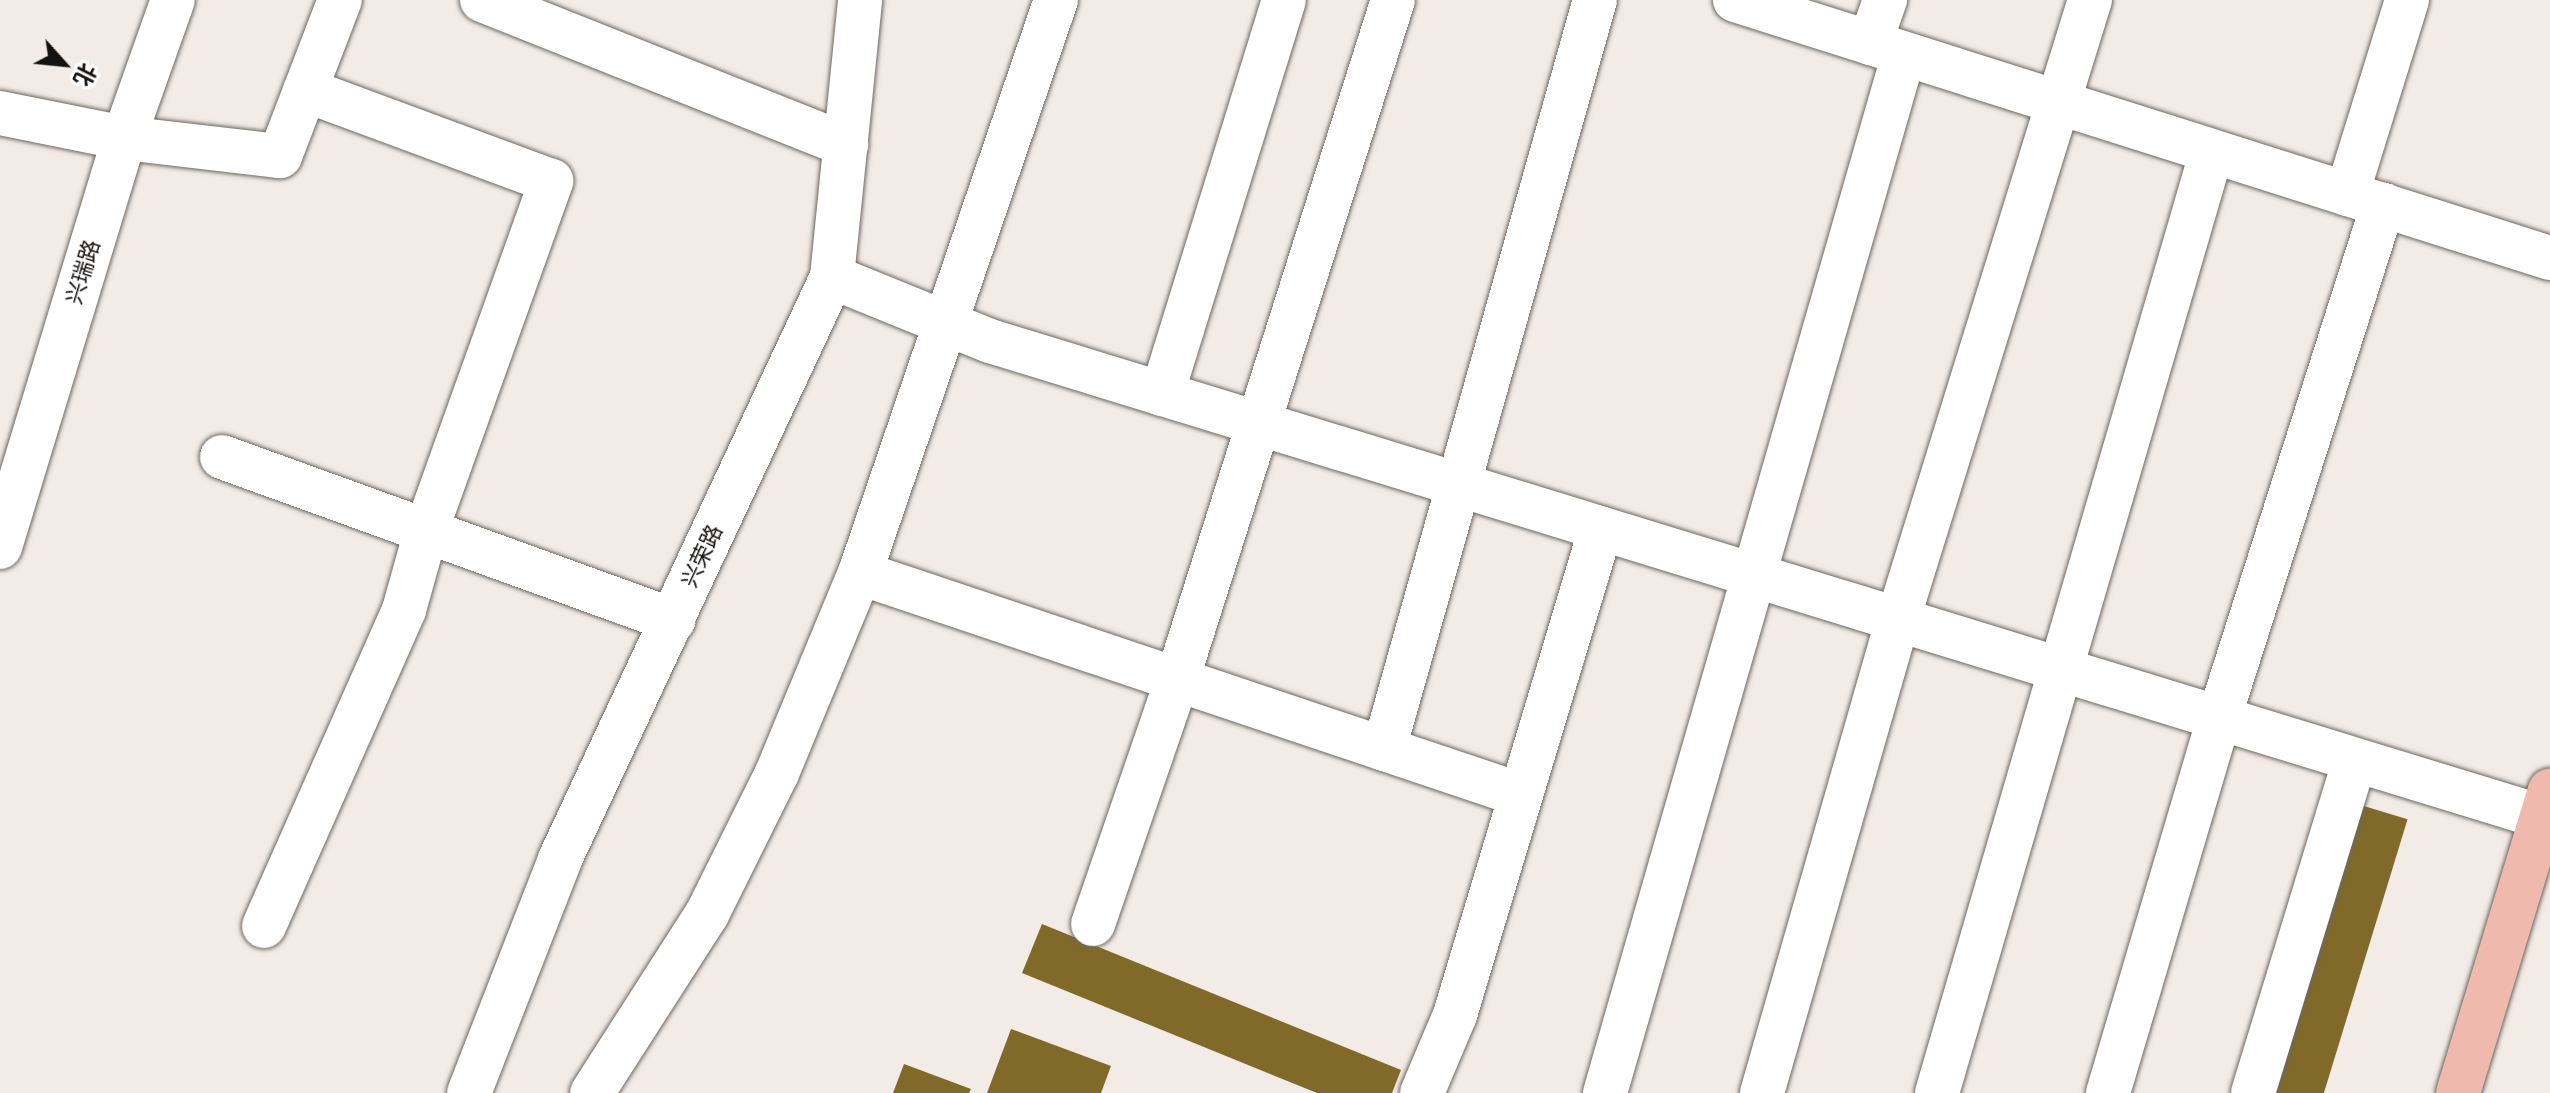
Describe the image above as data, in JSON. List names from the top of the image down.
{
  "streets": {
    "street": ["兴瑞路", "兴荣路"]
  },
  "north": "bottom right"
}
